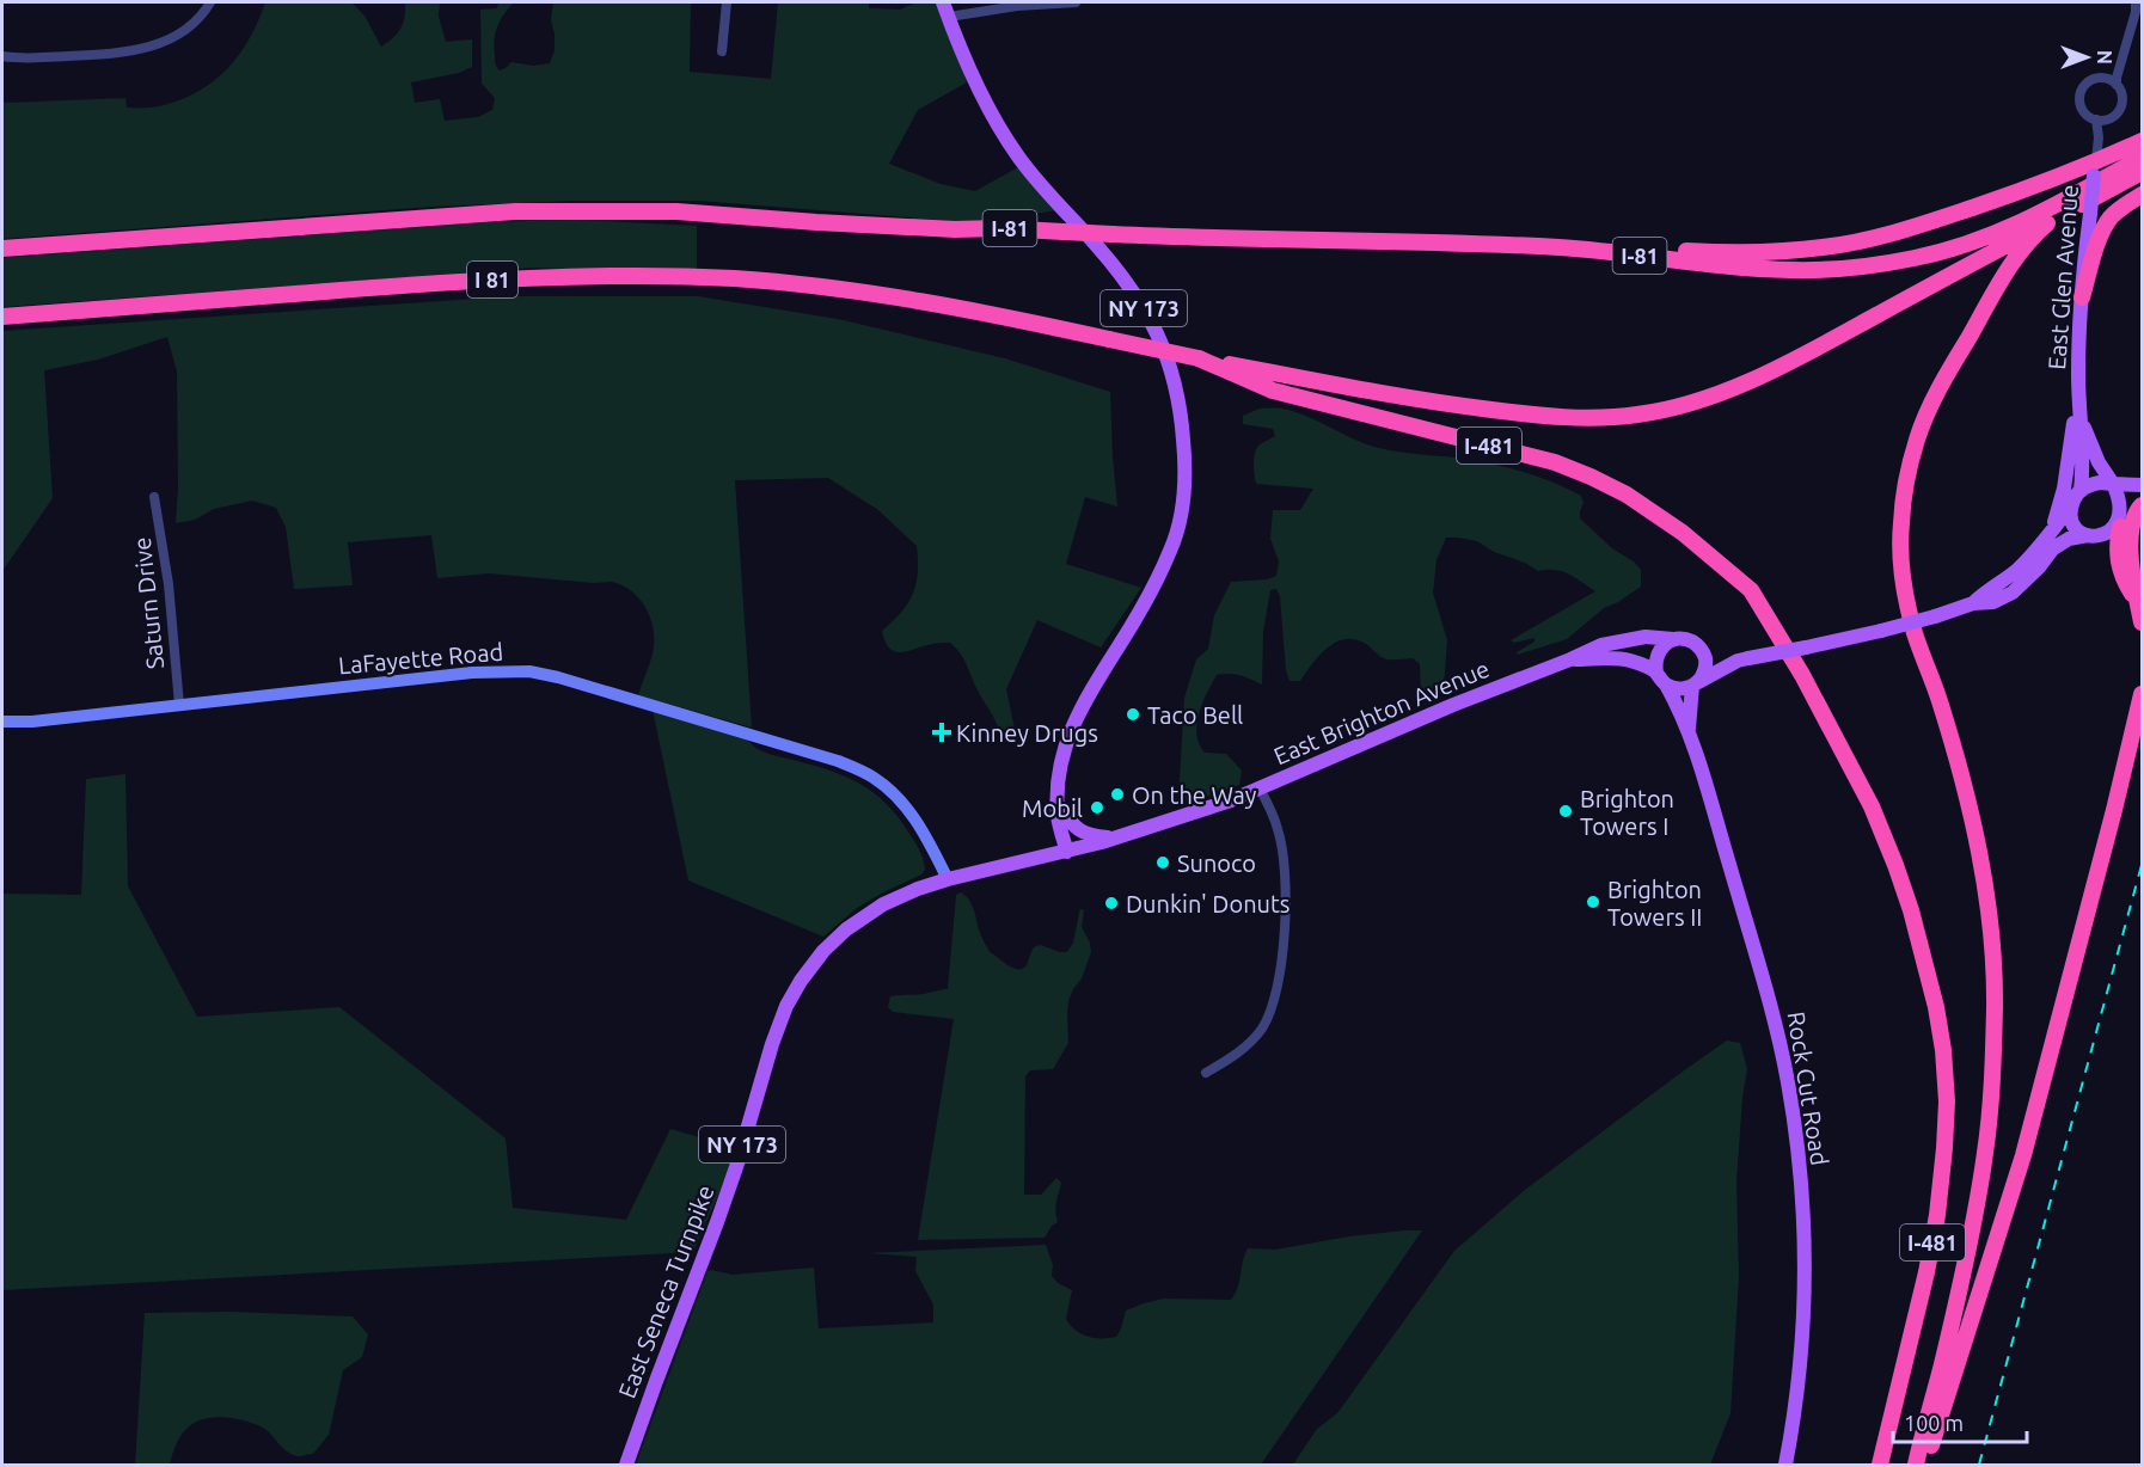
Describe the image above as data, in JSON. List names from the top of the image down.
{
  "streets": {
    "highway": ["I-81", "I 81", "I-481"],
    "main road": [
      "East Glen Avenue",
      "NY 173",
      "East Brighton Avenue",
      "Rock Cut Road",
      "East Seneca Turnpike"
    ],
    "street": ["Saturn Drive", "LaFayette Road"]
  },
  "crossings": [
    ["I 81", "I-481"],
    ["NY 173", "East Brighton Avenue"],
    ["NY 173", "East Seneca Turnpike"],
    ["Saturn Drive", "LaFayette Road"],
    ["LaFayette Road", "East Seneca Turnpike"],
    ["East Brighton Avenue", "Rock Cut Road"],
    ["East Brighton Avenue", "East Seneca Turnpike"]
  ],
  "places": {
    "other": [
      "Taco Bell",
      "On the Way",
      "Mobil",
      "Brighton Towers I",
      "Sunoco",
      "Brighton Towers II",
      "Dunkin' Donuts"
    ],
    "health": ["Kinney Drugs"]
  },
  "scale_bar": "100 m",
  "north": "right"
}
